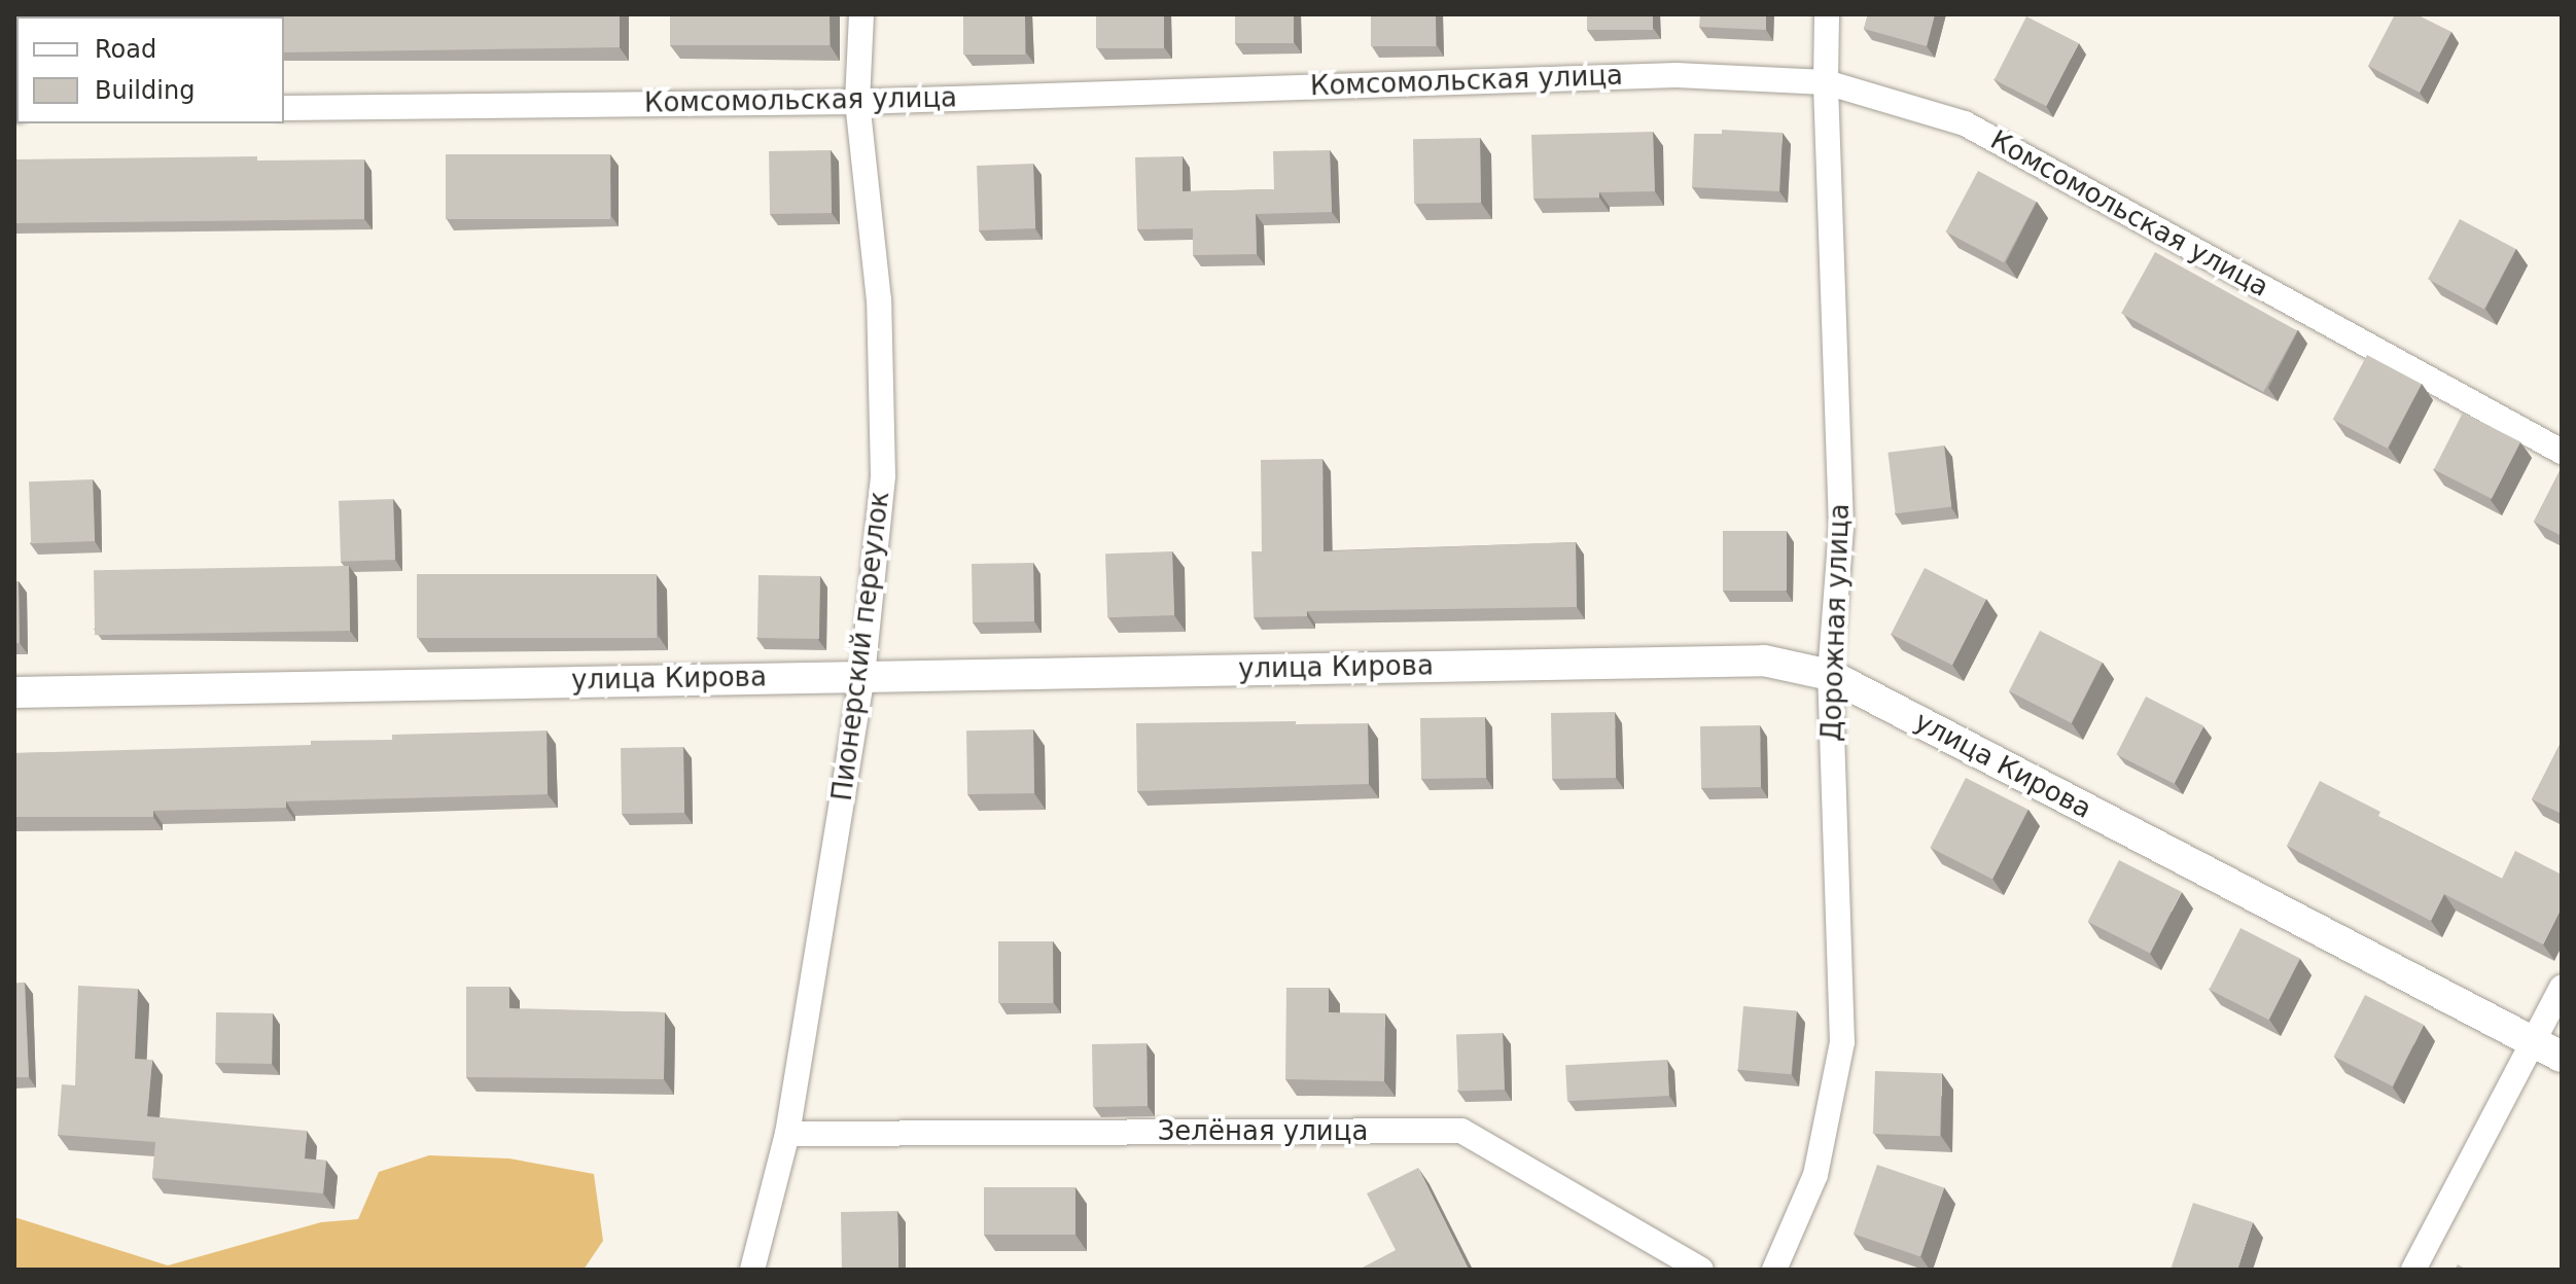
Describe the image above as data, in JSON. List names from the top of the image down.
{
  "streets": {
    "street": [
      "Комсомольская улица",
      "Дорожная улица",
      "Пионерский переулок",
      "улица Кирова",
      "Зелёная улица"
    ]
  },
  "crossings": [
    ["Комсомольская улица", "Дорожная улица"],
    ["Комсомольская улица", "Пионерский переулок"],
    ["Дорожная улица", "улица Кирова"],
    ["Пионерский переулок", "улица Кирова"],
    ["Пионерский переулок", "Зелёная улица"]
  ],
  "legend": ["Road", "Building"]
}
